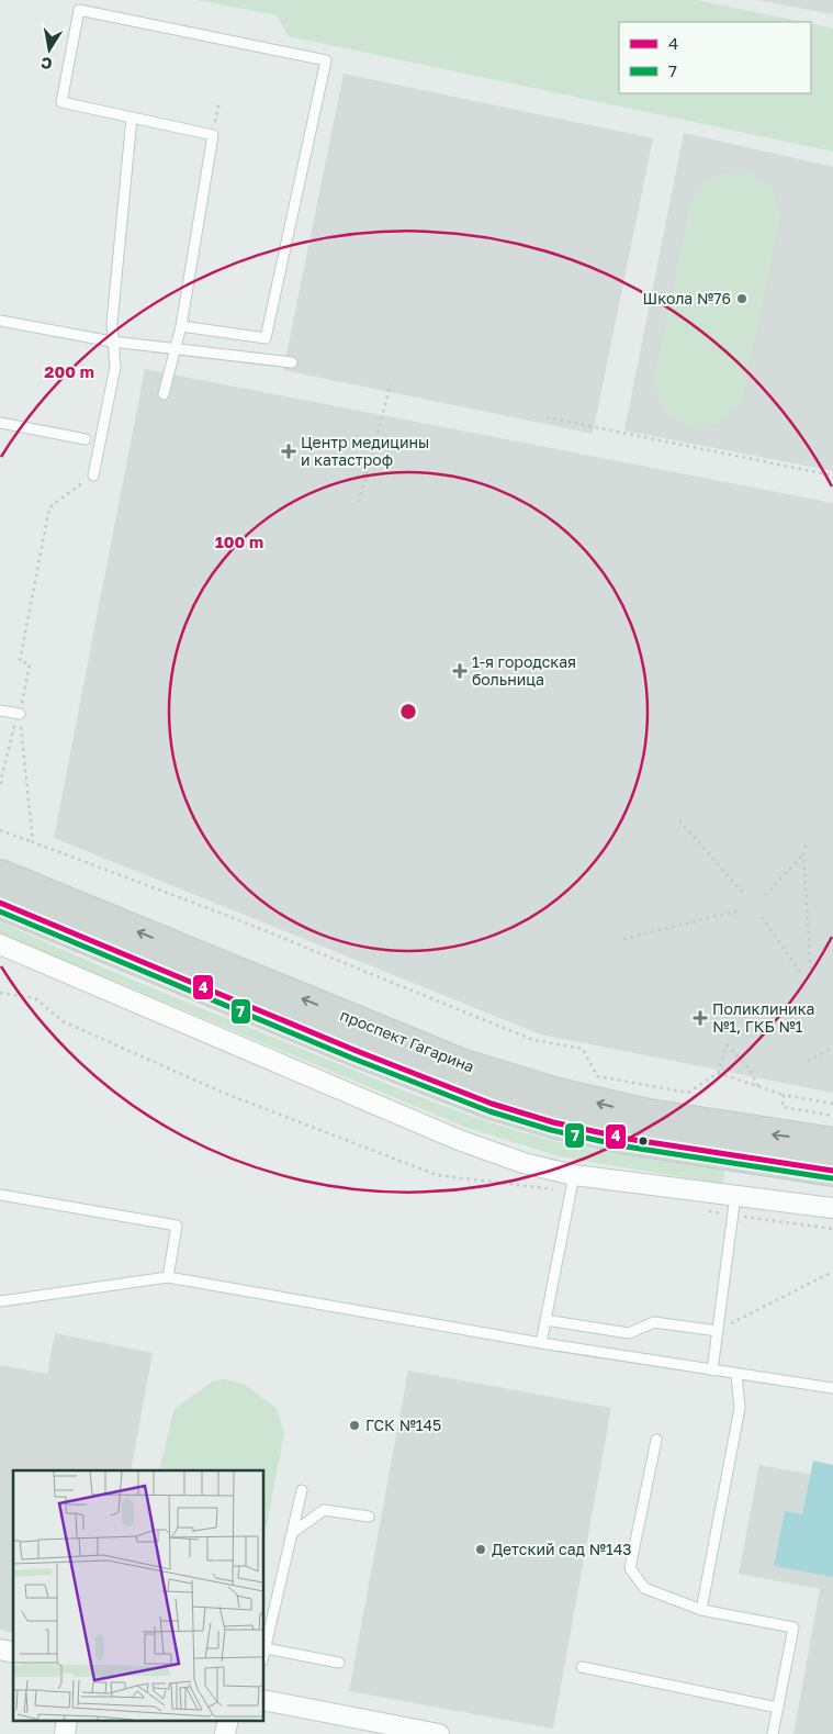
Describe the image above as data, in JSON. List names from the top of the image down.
{
  "streets": {
    "main road": ["проспект Гагарина"]
  },
  "places": {
    "other": ["Школа №76", "ГСК №145", "Детский сад №143"],
    "health": ["Центр медицины и катастроф", "1-я городская больница", "Поликлиника №1, ГКБ №1"]
  },
  "lines": ["transit line 4", "transit line 7"],
  "legend": ["4", "7"],
  "north": "bottom",
  "rings": ["200 m", "100 m"]
}
